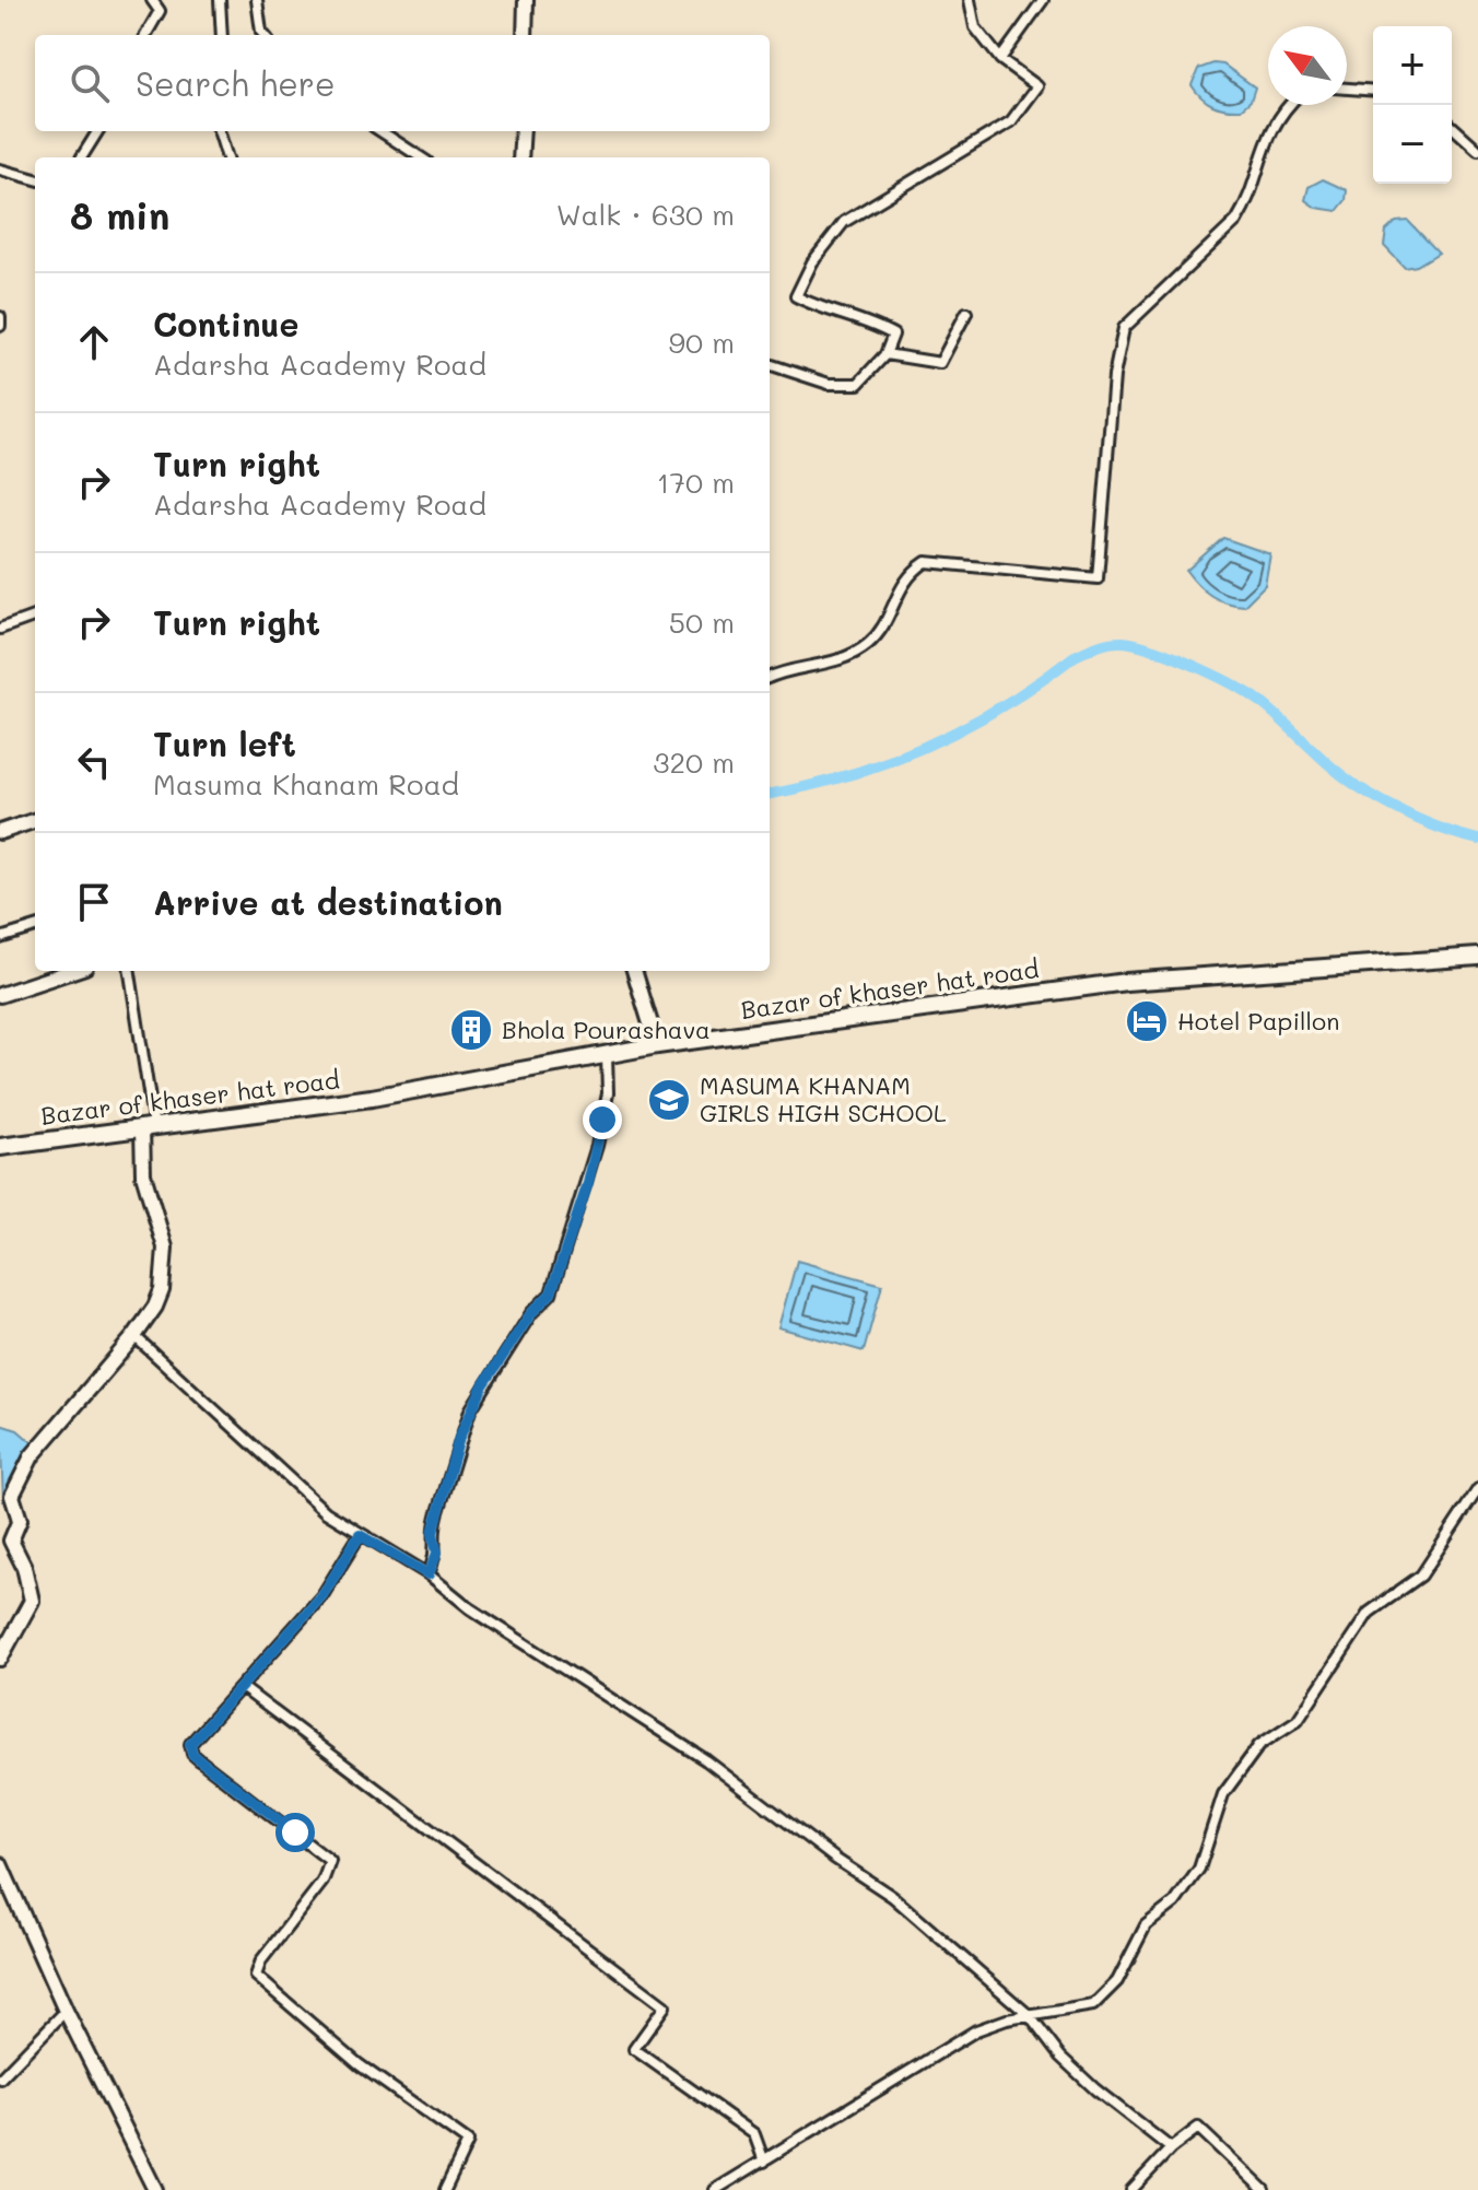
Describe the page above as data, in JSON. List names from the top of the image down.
{
  "streets": {
    "main road": ["Bazar of khaser hat road"]
  },
  "places": {
    "hotel": ["Hotel Papillon"],
    "building": ["Bhola Pourashava"],
    "school or university": ["MASUMA KHANAM GIRLS HIGH SCHOOL"]
  },
  "north": "top left",
  "page": {
    "map_buttons": ["+", "−"],
    "search": "Search here",
    "heading": ["8 min", "Walk · 630 m"],
    "list": [
      ["Continue", "Adarsha Academy Road", "90 m"],
      ["Turn right", "Adarsha Academy Road", "170 m"],
      ["Turn right", "50 m"],
      ["Turn left", "Masuma Khanam Road", "320 m"],
      "Arrive at destination"
    ]
  }
}
